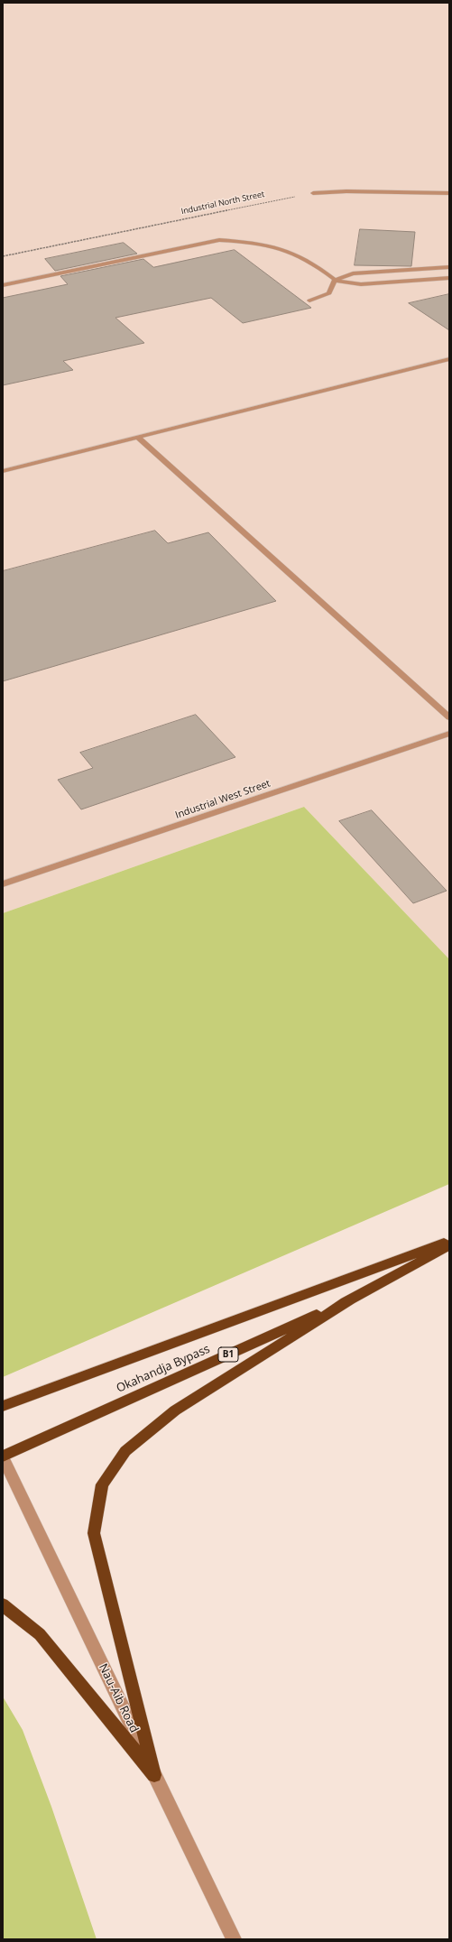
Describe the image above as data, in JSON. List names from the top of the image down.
{
  "streets": {
    "highway": ["B1", "Okahandja Bypass"],
    "street": ["Industrial West Street", "Nau-Aib Road"],
    "path": ["Industrial North Street"]
  },
  "crossings": [
    ["Okahandja Bypass", "Nau-Aib Road"]
  ]
}
